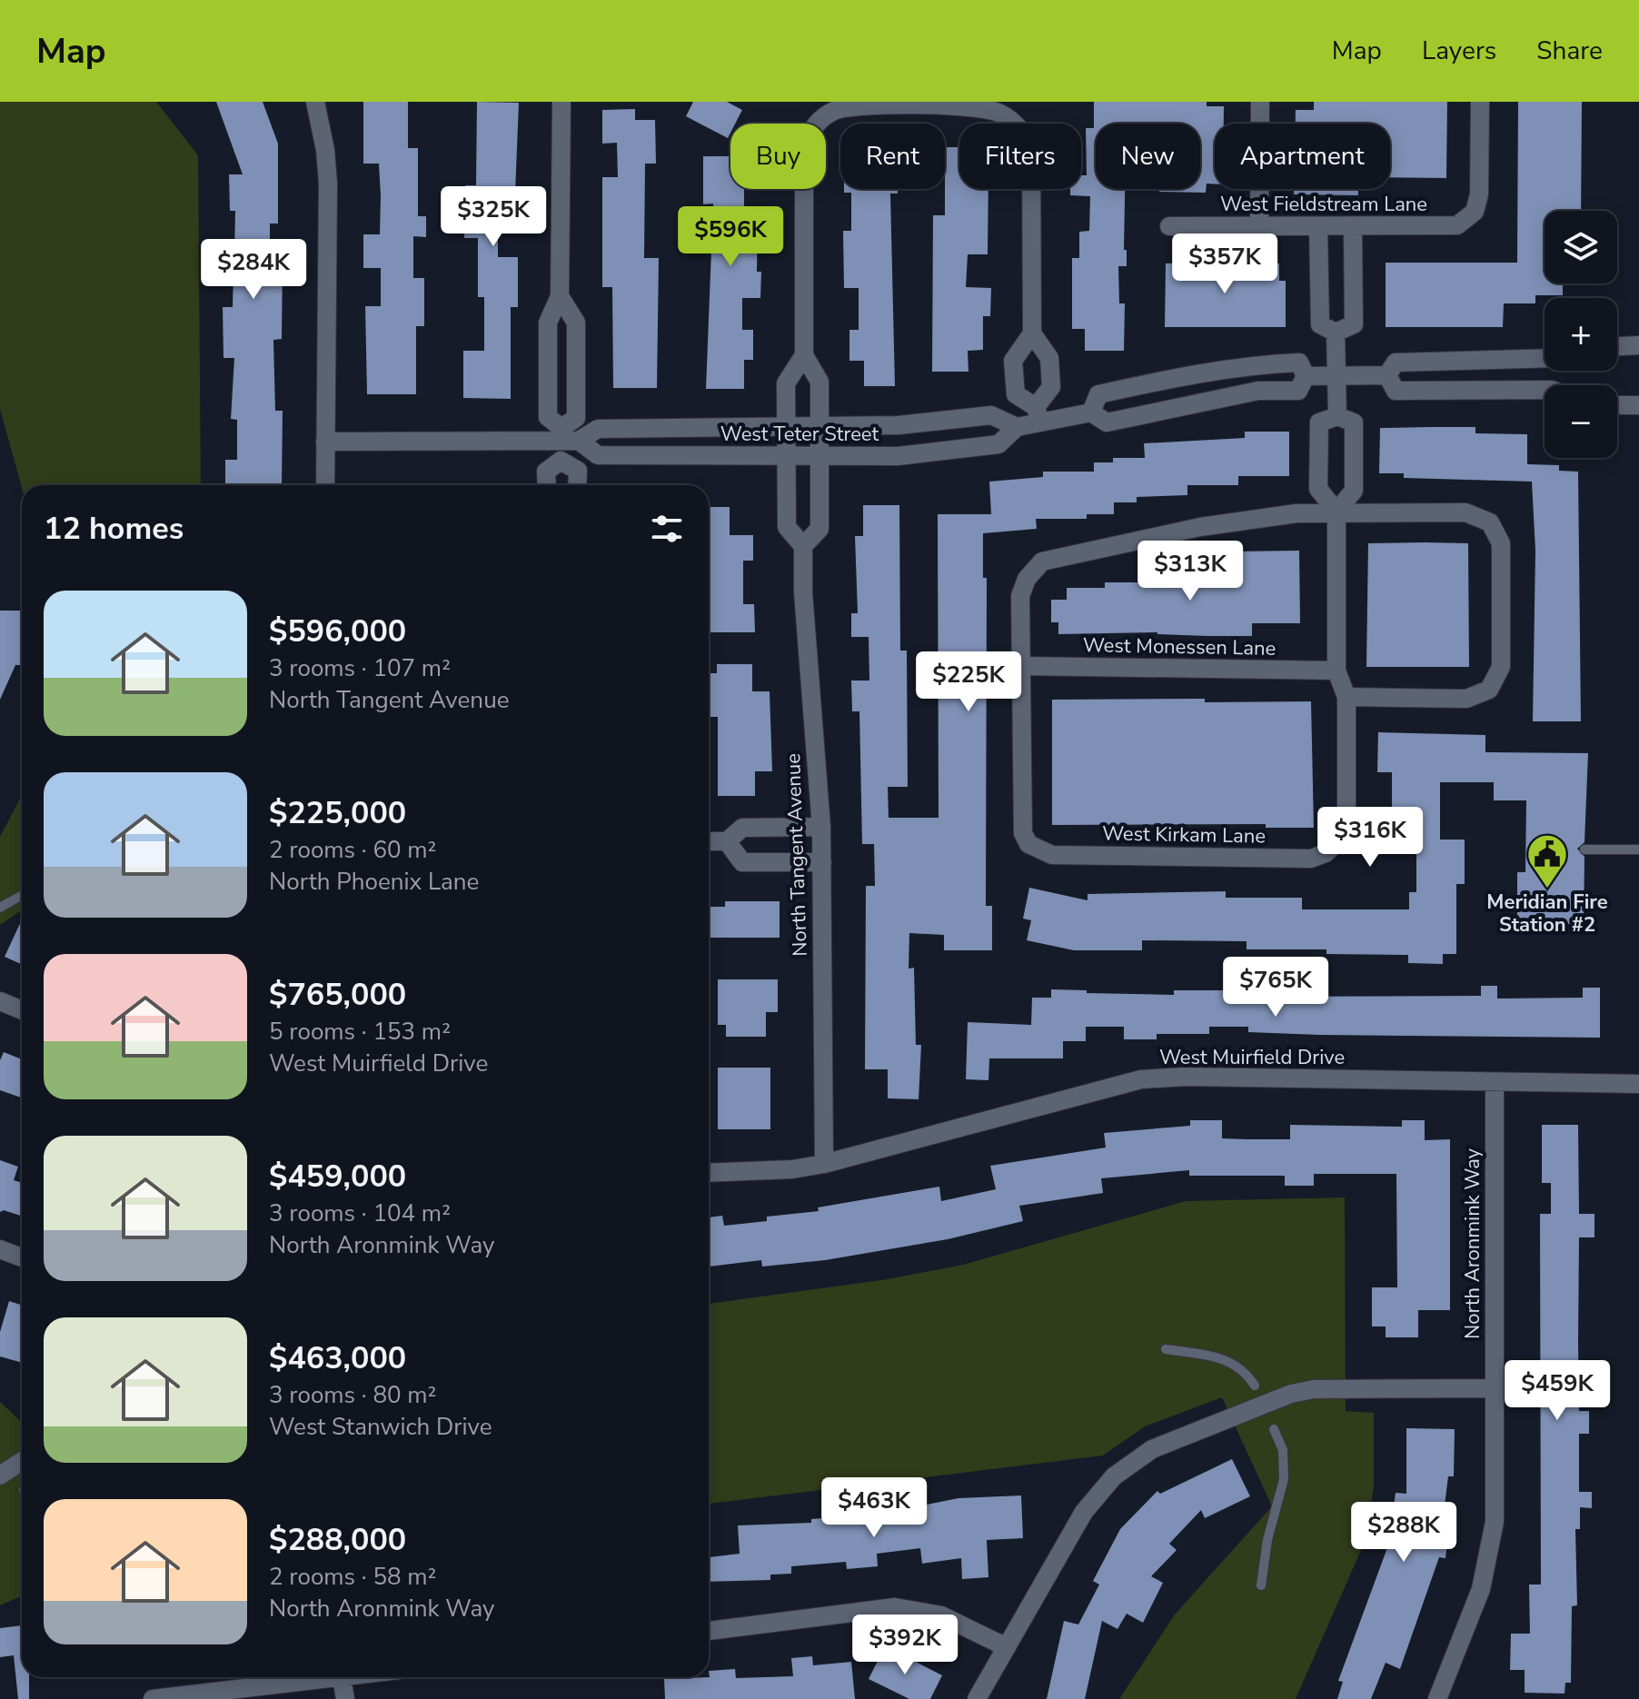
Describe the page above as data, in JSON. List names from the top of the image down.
{
  "streets": {
    "street": [
      "West Fieldstream Lane",
      "West Teter Street",
      "West Monessen Lane",
      "West Kirkam Lane",
      "North Tangent Avenue",
      "West Muirfield Drive",
      "North Aronmink Way"
    ]
  },
  "crossings": [
    ["West Teter Street", "North Tangent Avenue"],
    ["West Monessen Lane", "West Kirkam Lane"],
    ["North Tangent Avenue", "West Muirfield Drive"],
    ["West Muirfield Drive", "North Aronmink Way"]
  ],
  "places": {
    "public building": ["Meridian Fire Station #2"]
  },
  "page": {
    "header": "Map",
    "nav": ["Map", "Layers", "Share"],
    "chip": [
      "Buy",
      "Rent",
      "Filters",
      "New",
      "Apartment"
    ],
    "price": [
      "$325K",
      "$596K",
      "$357K",
      "$284K",
      "$313K",
      "$225K",
      "$316K",
      "$765K",
      "$459K",
      "$463K",
      "$288K",
      "$392K"
    ],
    "map_buttons": ["+", "−"],
    "heading": "12 homes",
    "list": [
      {
        "name": "$596,000",
        "note": "3 rooms · 107 m² · North Tangent Avenue"
      },
      {
        "name": "$225,000",
        "note": "2 rooms · 60 m² · North Phoenix Lane"
      },
      {
        "name": "$765,000",
        "note": "5 rooms · 153 m² · West Muirfield Drive"
      },
      {
        "name": "$459,000",
        "note": "3 rooms · 104 m² · North Aronmink Way"
      },
      {
        "name": "$463,000",
        "note": "3 rooms · 80 m² · West Stanwich Drive"
      },
      {
        "name": "$288,000",
        "note": "2 rooms · 58 m² · North Aronmink Way"
      }
    ]
  }
}
